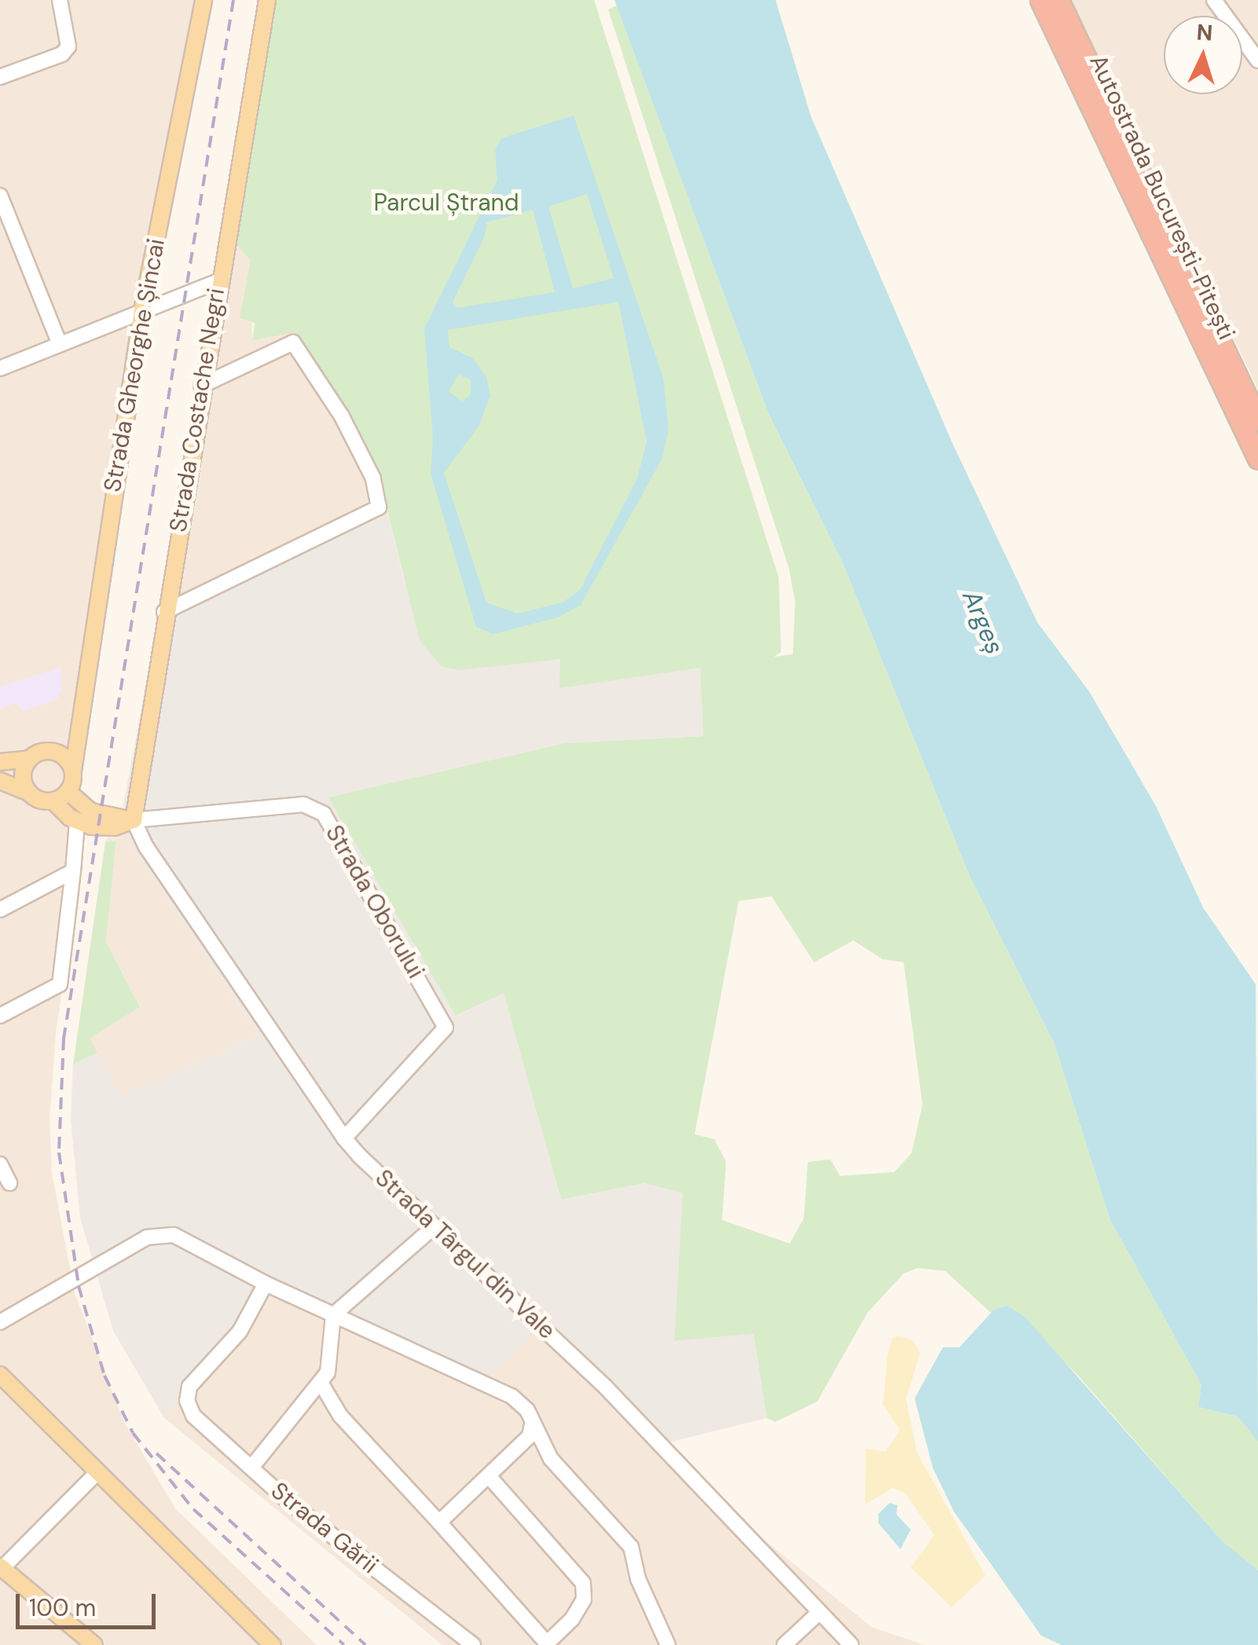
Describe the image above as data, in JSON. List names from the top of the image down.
{
  "streets": {
    "highway": ["Autostrada București-Pitești"],
    "main road": ["Strada Gheorghe Șincai", "Strada Costache Negri"],
    "street": ["Strada Oborului", "Strada Târgul din Vale", "Strada Gării"]
  },
  "crossings": [
    ["Strada Costache Negri", "Strada Oborului"],
    ["Strada Costache Negri", "Strada Târgul din Vale"],
    ["Strada Oborului", "Strada Târgul din Vale"]
  ],
  "water": ["Argeș"],
  "parks": ["Parcul Ștrand"],
  "scale_bar": "100 m",
  "north": "top"
}
